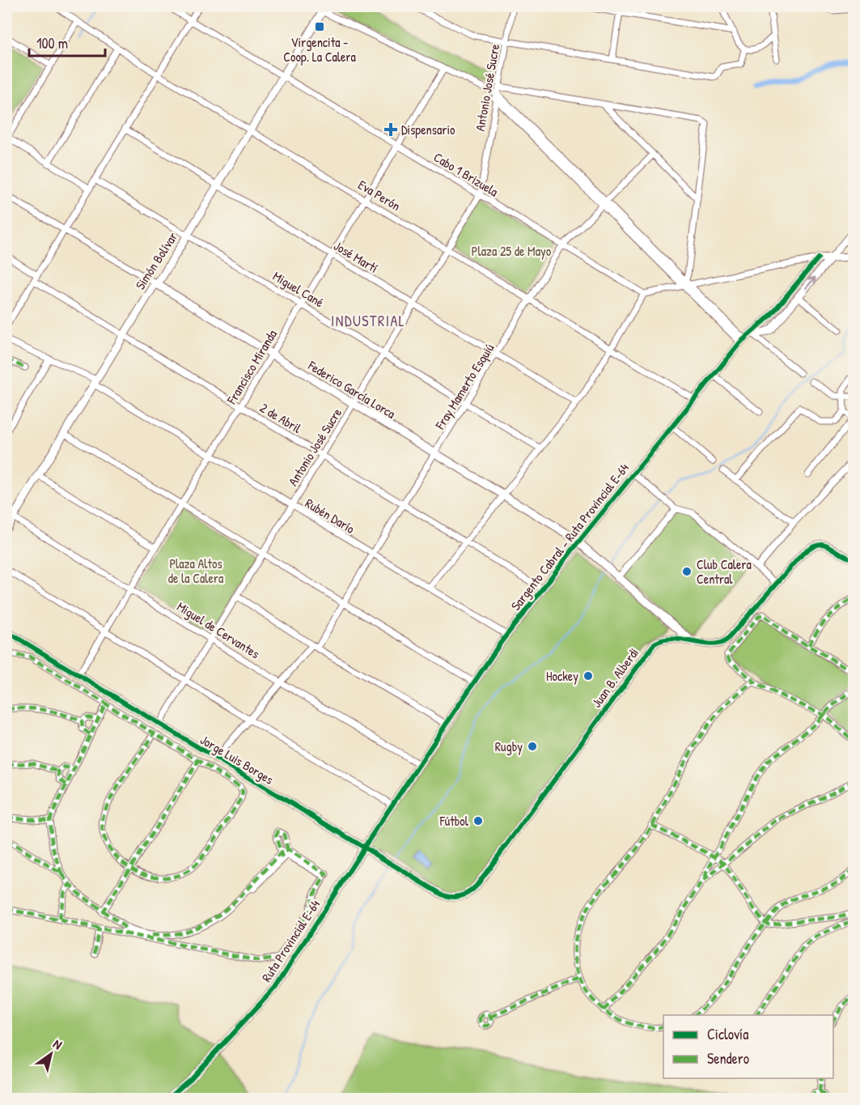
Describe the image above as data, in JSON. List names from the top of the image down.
{
  "streets": {
    "street": [
      "Antonio José Sucre",
      "Cabo 1 Brizuela",
      "Eva Perón",
      "José Martí",
      "Simón Bolívar",
      "Miguel Cané",
      "Francisco Miranda",
      "Fray Mamerto Esquiú",
      "Federico García Lorca",
      "2 de Abril",
      "Rubén Darío",
      "Sargento Cabral - Ruta Provincial E-64",
      "Miguel de Cervantes",
      "Juan B. Alberdi",
      "Jorge Luis Borges",
      "Ruta Provincial E-64"
    ]
  },
  "crossings": [
    ["Antonio José Sucre", "Cabo 1 Brizuela"],
    ["Antonio José Sucre", "Eva Perón"],
    ["Antonio José Sucre", "José Martí"],
    ["Antonio José Sucre", "Miguel Cané"],
    ["Antonio José Sucre", "Federico García Lorca"],
    ["Antonio José Sucre", "2 de Abril"],
    ["Antonio José Sucre", "Rubén Darío"],
    ["Antonio José Sucre", "Miguel de Cervantes"],
    ["Antonio José Sucre", "Jorge Luis Borges"],
    ["Cabo 1 Brizuela", "Simón Bolívar"],
    ["Cabo 1 Brizuela", "Francisco Miranda"],
    ["Cabo 1 Brizuela", "Fray Mamerto Esquiú"],
    ["Eva Perón", "Simón Bolívar"],
    ["Eva Perón", "Francisco Miranda"],
    ["Eva Perón", "Fray Mamerto Esquiú"],
    ["Eva Perón", "Sargento Cabral - Ruta Provincial E-64"],
    ["José Martí", "Simón Bolívar"],
    ["José Martí", "Francisco Miranda"],
    ["José Martí", "Fray Mamerto Esquiú"],
    ["Simón Bolívar", "Miguel Cané"],
    ["Simón Bolívar", "Federico García Lorca"],
    ["Simón Bolívar", "2 de Abril"],
    ["Simón Bolívar", "Rubén Darío"],
    ["Simón Bolívar", "Miguel de Cervantes"],
    ["Miguel Cané", "Francisco Miranda"],
    ["Miguel Cané", "Fray Mamerto Esquiú"],
    ["Francisco Miranda", "Federico García Lorca"],
    ["Francisco Miranda", "2 de Abril"],
    ["Francisco Miranda", "Rubén Darío"],
    ["Francisco Miranda", "Miguel de Cervantes"],
    ["Francisco Miranda", "Jorge Luis Borges"],
    ["Fray Mamerto Esquiú", "Federico García Lorca"],
    ["Fray Mamerto Esquiú", "2 de Abril"],
    ["Fray Mamerto Esquiú", "Rubén Darío"],
    ["Fray Mamerto Esquiú", "Miguel de Cervantes"],
    ["Fray Mamerto Esquiú", "Jorge Luis Borges"],
    ["Federico García Lorca", "Sargento Cabral - Ruta Provincial E-64"],
    ["2 de Abril", "Sargento Cabral - Ruta Provincial E-64"],
    ["Rubén Darío", "Sargento Cabral - Ruta Provincial E-64"],
    ["Sargento Cabral - Ruta Provincial E-64", "Miguel de Cervantes"],
    ["Sargento Cabral - Ruta Provincial E-64", "Jorge Luis Borges"],
    ["Sargento Cabral - Ruta Provincial E-64", "Ruta Provincial E-64"],
    ["Juan B. Alberdi", "Jorge Luis Borges"],
    ["Jorge Luis Borges", "Ruta Provincial E-64"]
  ],
  "districts": ["INDUSTRIAL"],
  "parks": ["Plaza 25 de Mayo", "Plaza Altos de la Calera"],
  "places": {
    "transit": ["Virgencita - Coop. La Calera"],
    "health": ["Dispensario"],
    "other": [
      "Club Calera Central",
      "Hockey",
      "Rugby",
      "Fútbol"
    ]
  },
  "legend": ["Ciclovía", "Sendero"],
  "scale_bar": "100 m",
  "north": "top right"
}
